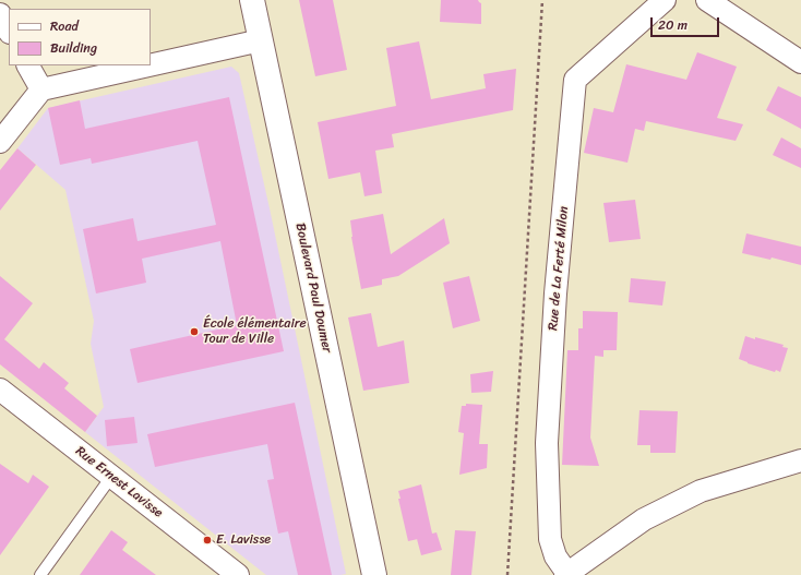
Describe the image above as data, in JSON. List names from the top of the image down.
{
  "streets": {
    "main road": ["Boulevard Paul Doumer"],
    "street": ["Rue de La Ferté Milon", "Rue Ernest Lavisse"]
  },
  "places": ["École élémentaire Tour de Ville", "E. Lavisse"],
  "legend": ["Road", "Building"],
  "scale_bar": "20 m"
}
